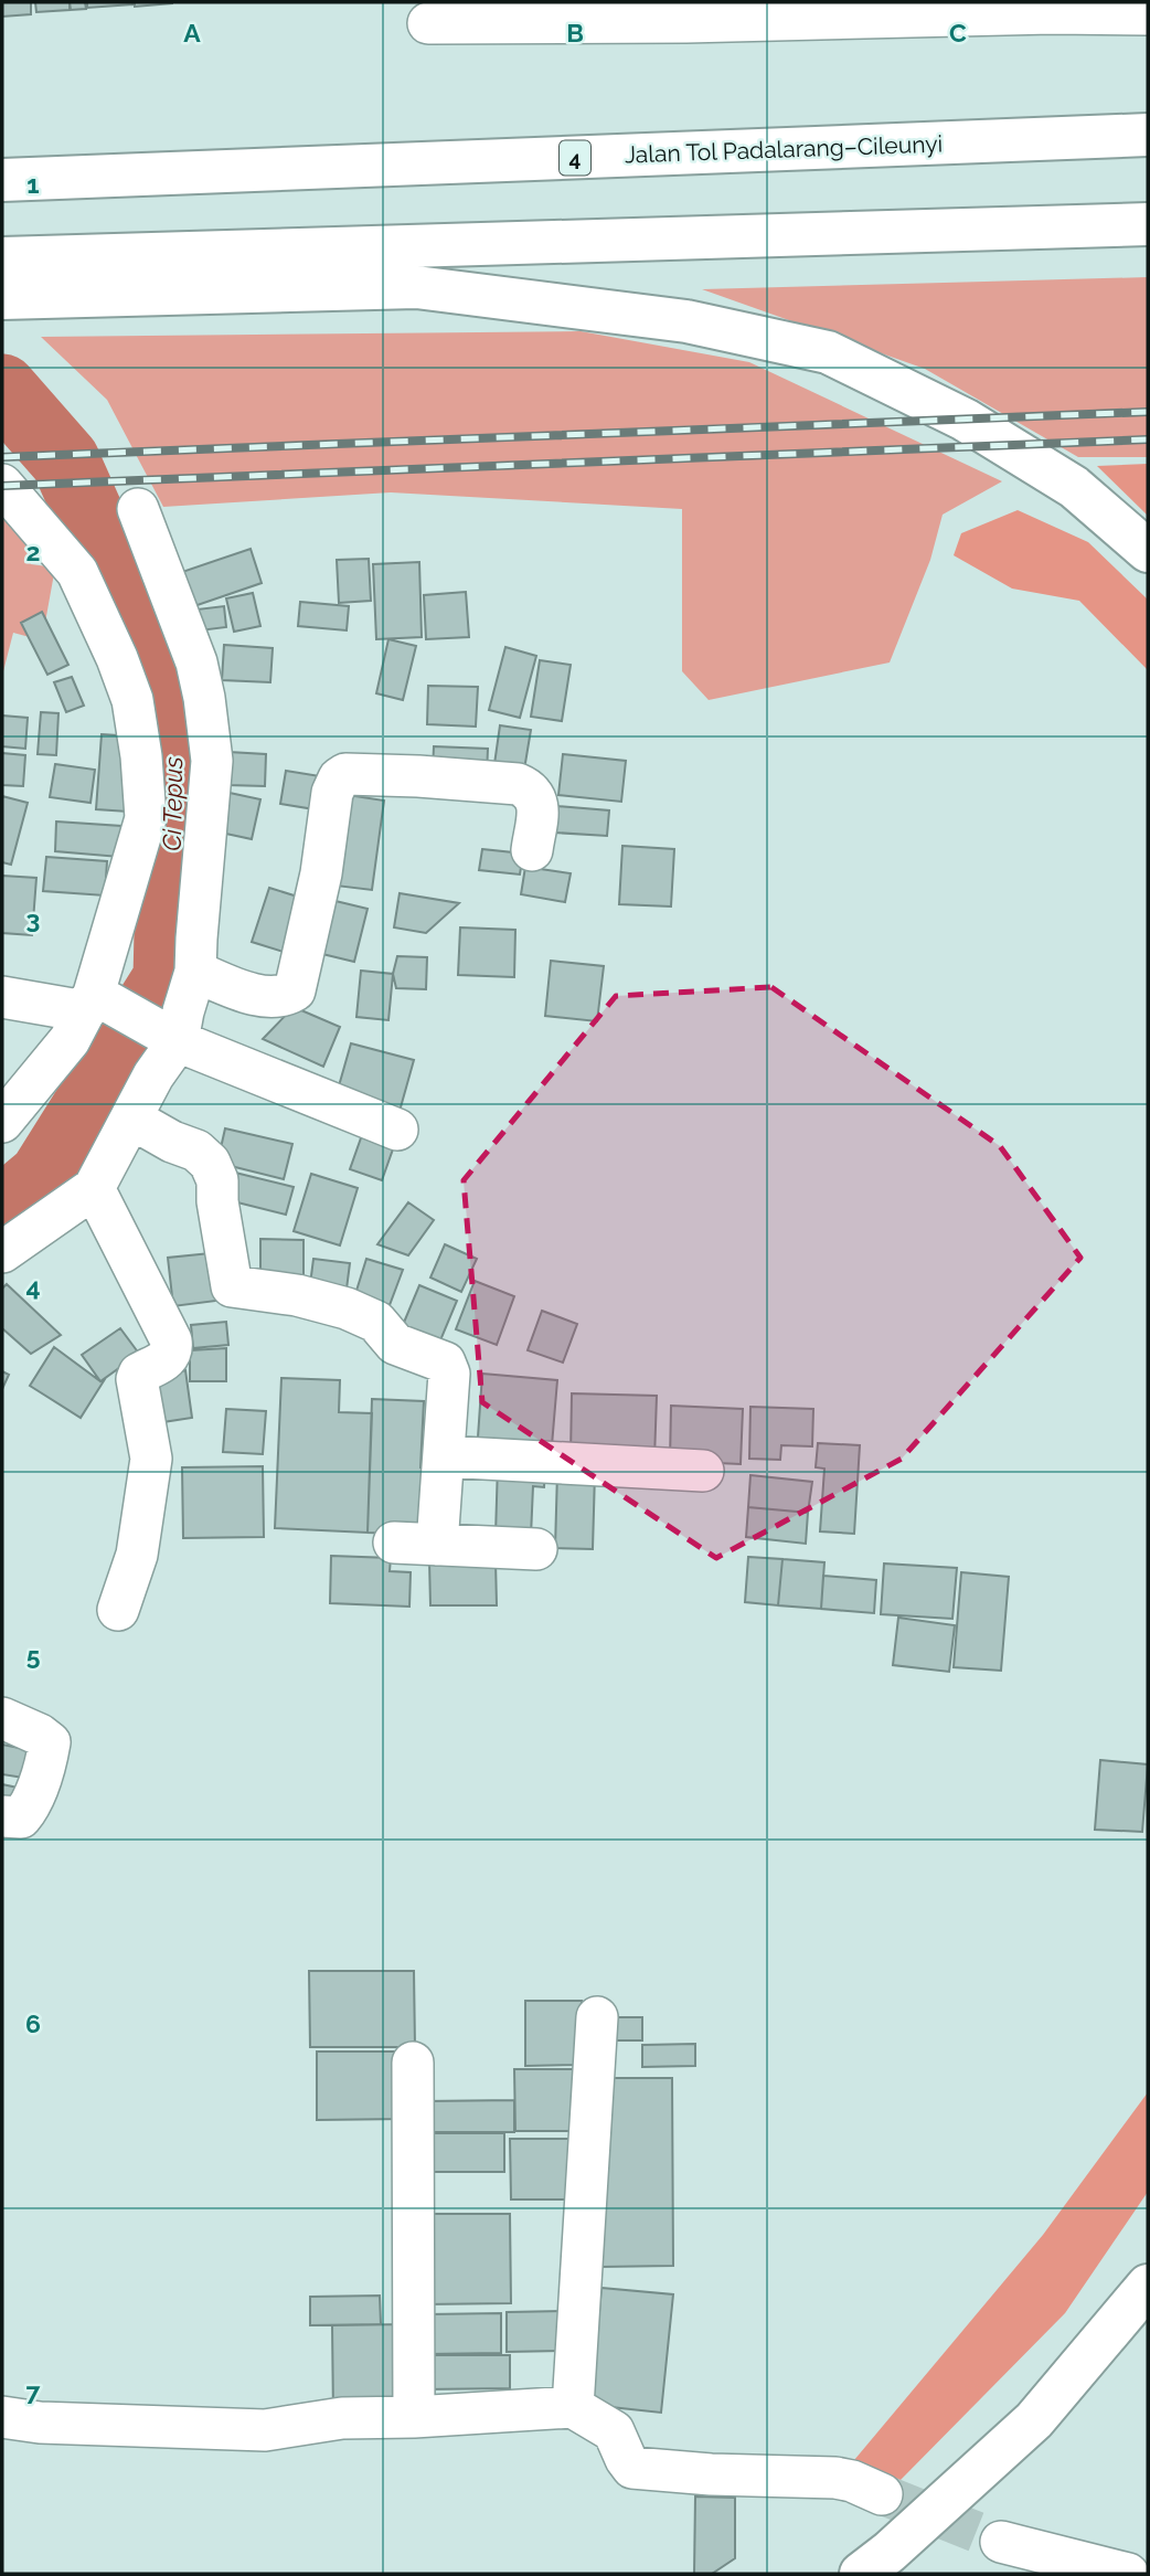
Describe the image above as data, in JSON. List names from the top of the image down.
{
  "streets": {
    "highway": ["Jalan Tol Padalarang–Cileunyi", "4"]
  },
  "water": ["Ci Tepus"],
  "grid": {
    "columns": ["A", "B", "C"],
    "rows": [
      "1",
      "2",
      "3",
      "4",
      "5",
      "6",
      "7"
    ]
  }
}
